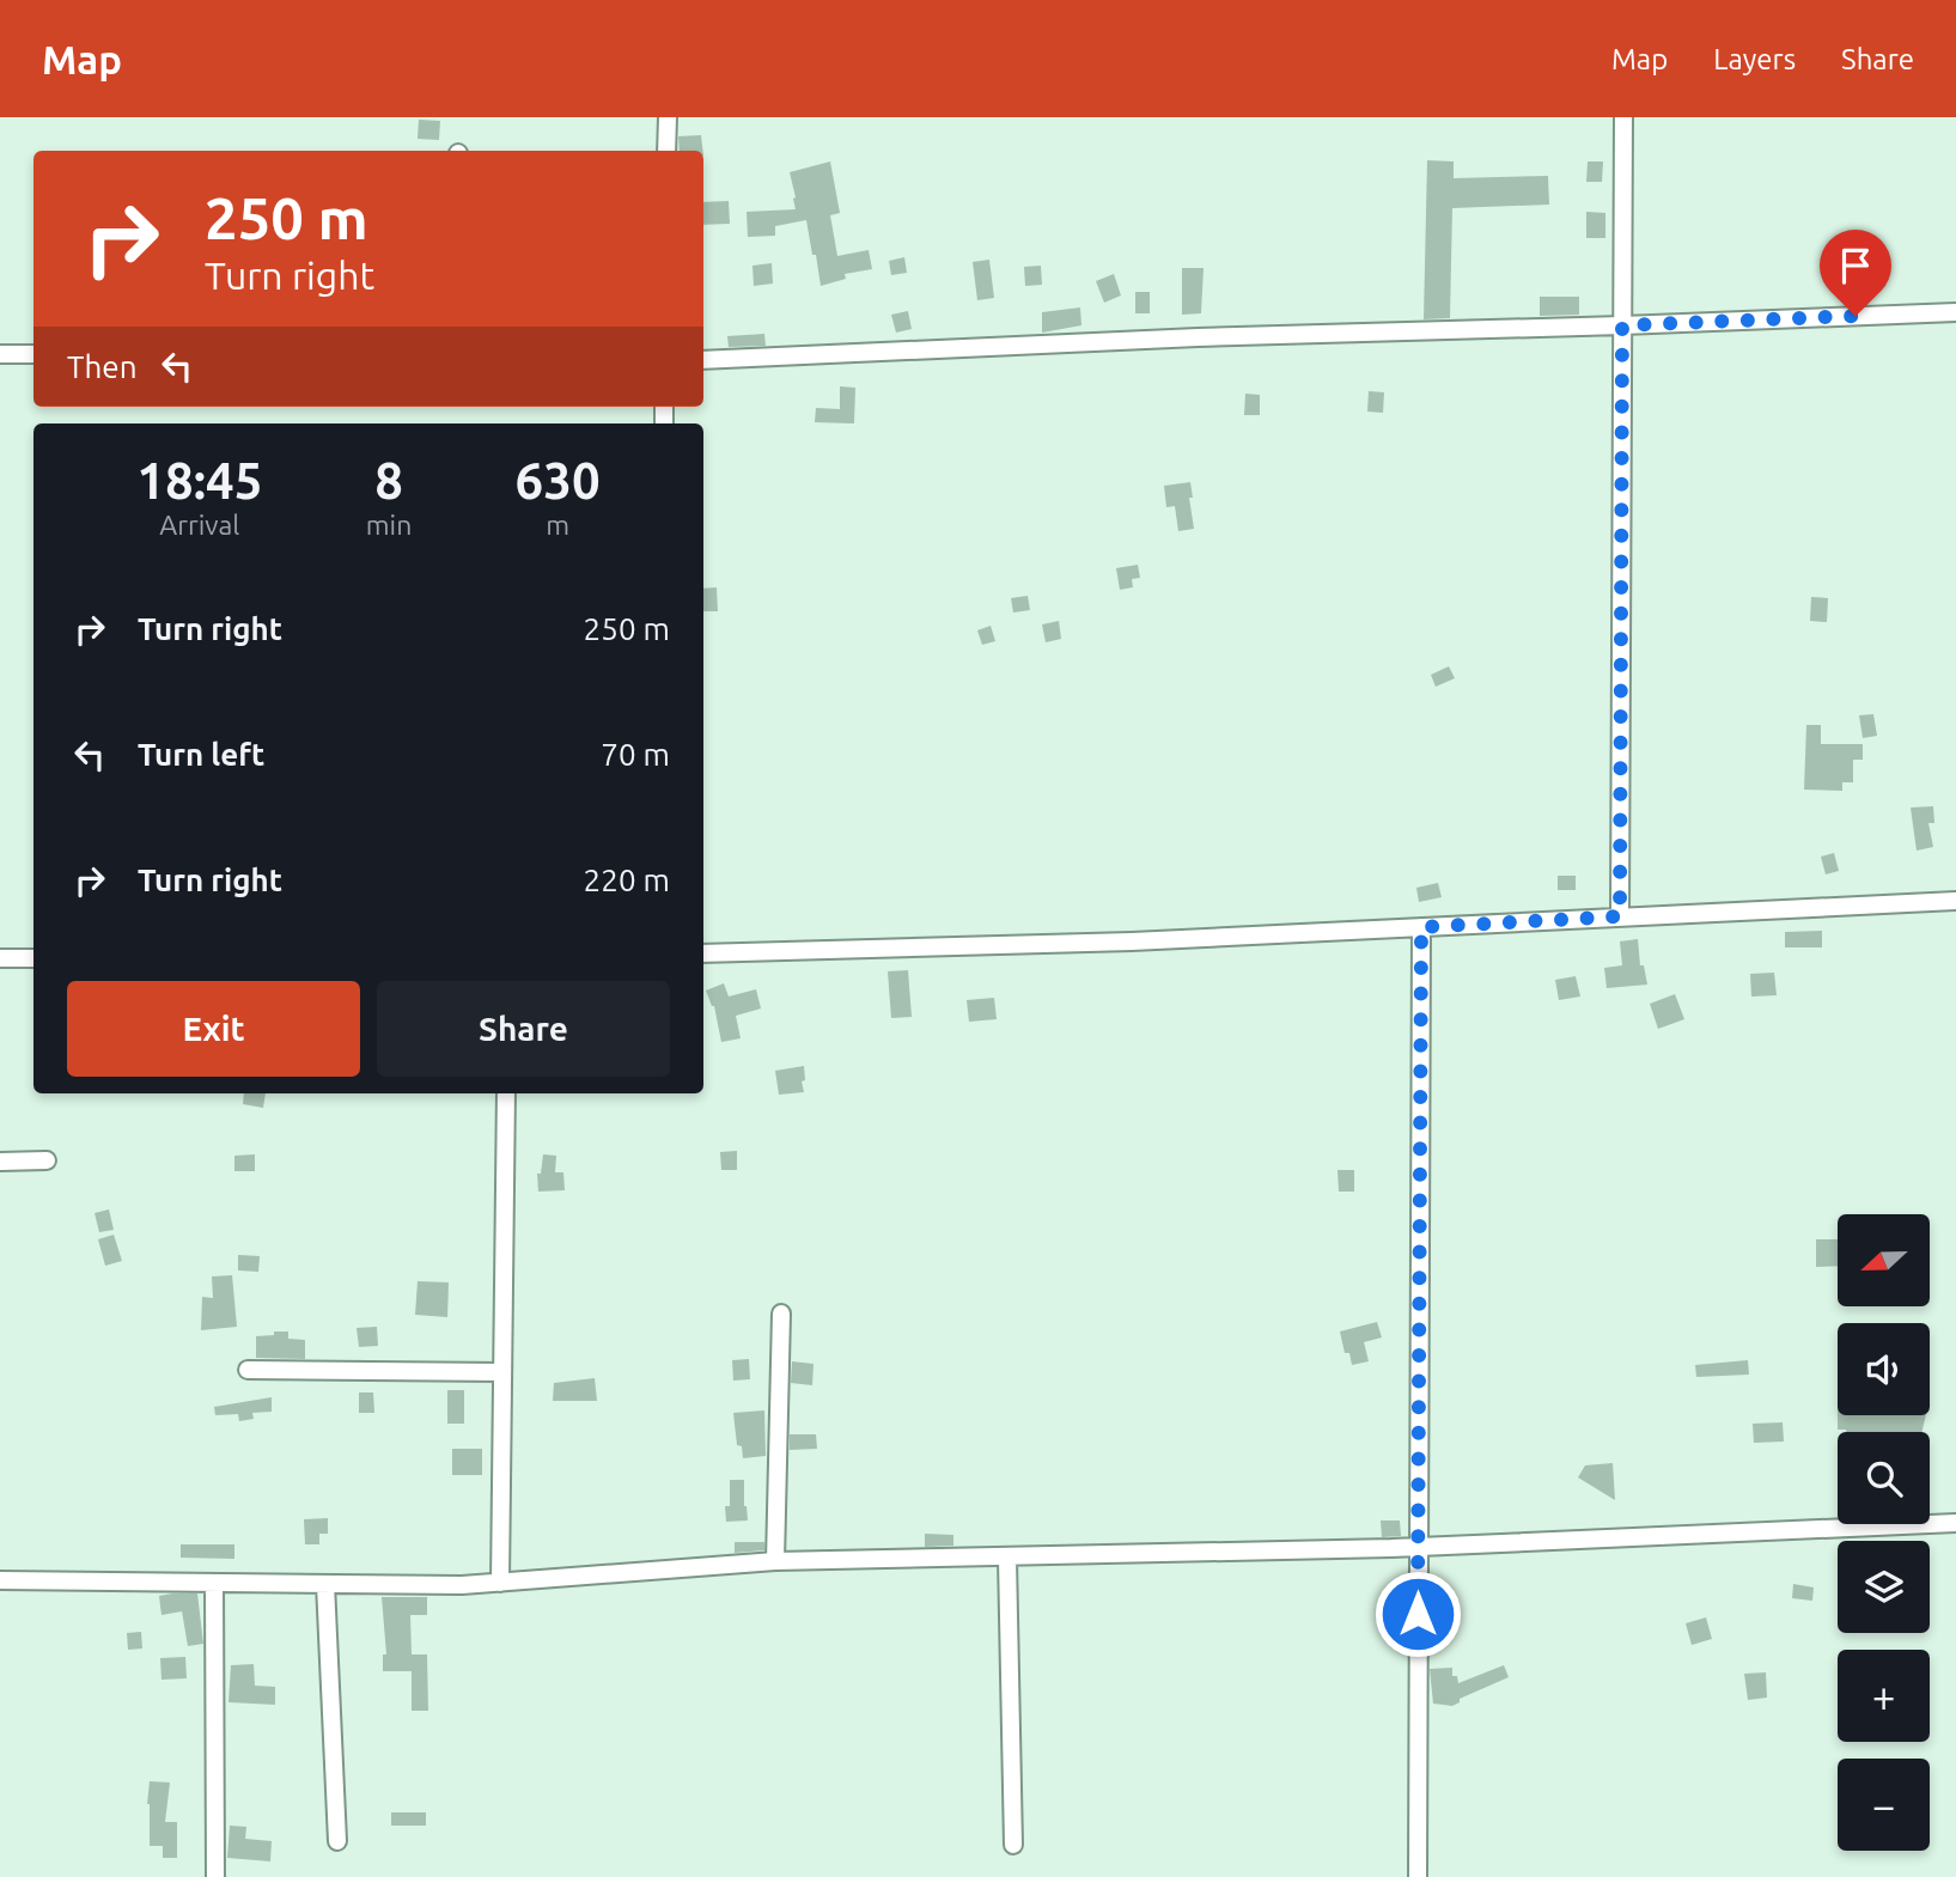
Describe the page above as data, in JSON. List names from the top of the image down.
{
  "north": "left",
  "page": {
    "header": "Map",
    "nav": ["Map", "Layers", "Share"],
    "turn": ["250 m", "Turn right"],
    "then": "Then",
    "eta": [
      "18:45",
      "Arrival",
      "8",
      "min",
      "630",
      "m"
    ],
    "list": [
      {
        "name": "Turn right",
        "value": "250 m"
      },
      {
        "name": "Turn left",
        "value": "70 m"
      },
      {
        "name": "Turn right",
        "value": "220 m"
      }
    ],
    "buttons": ["Exit", "Share"],
    "map_buttons": ["+", "−"]
  }
}
